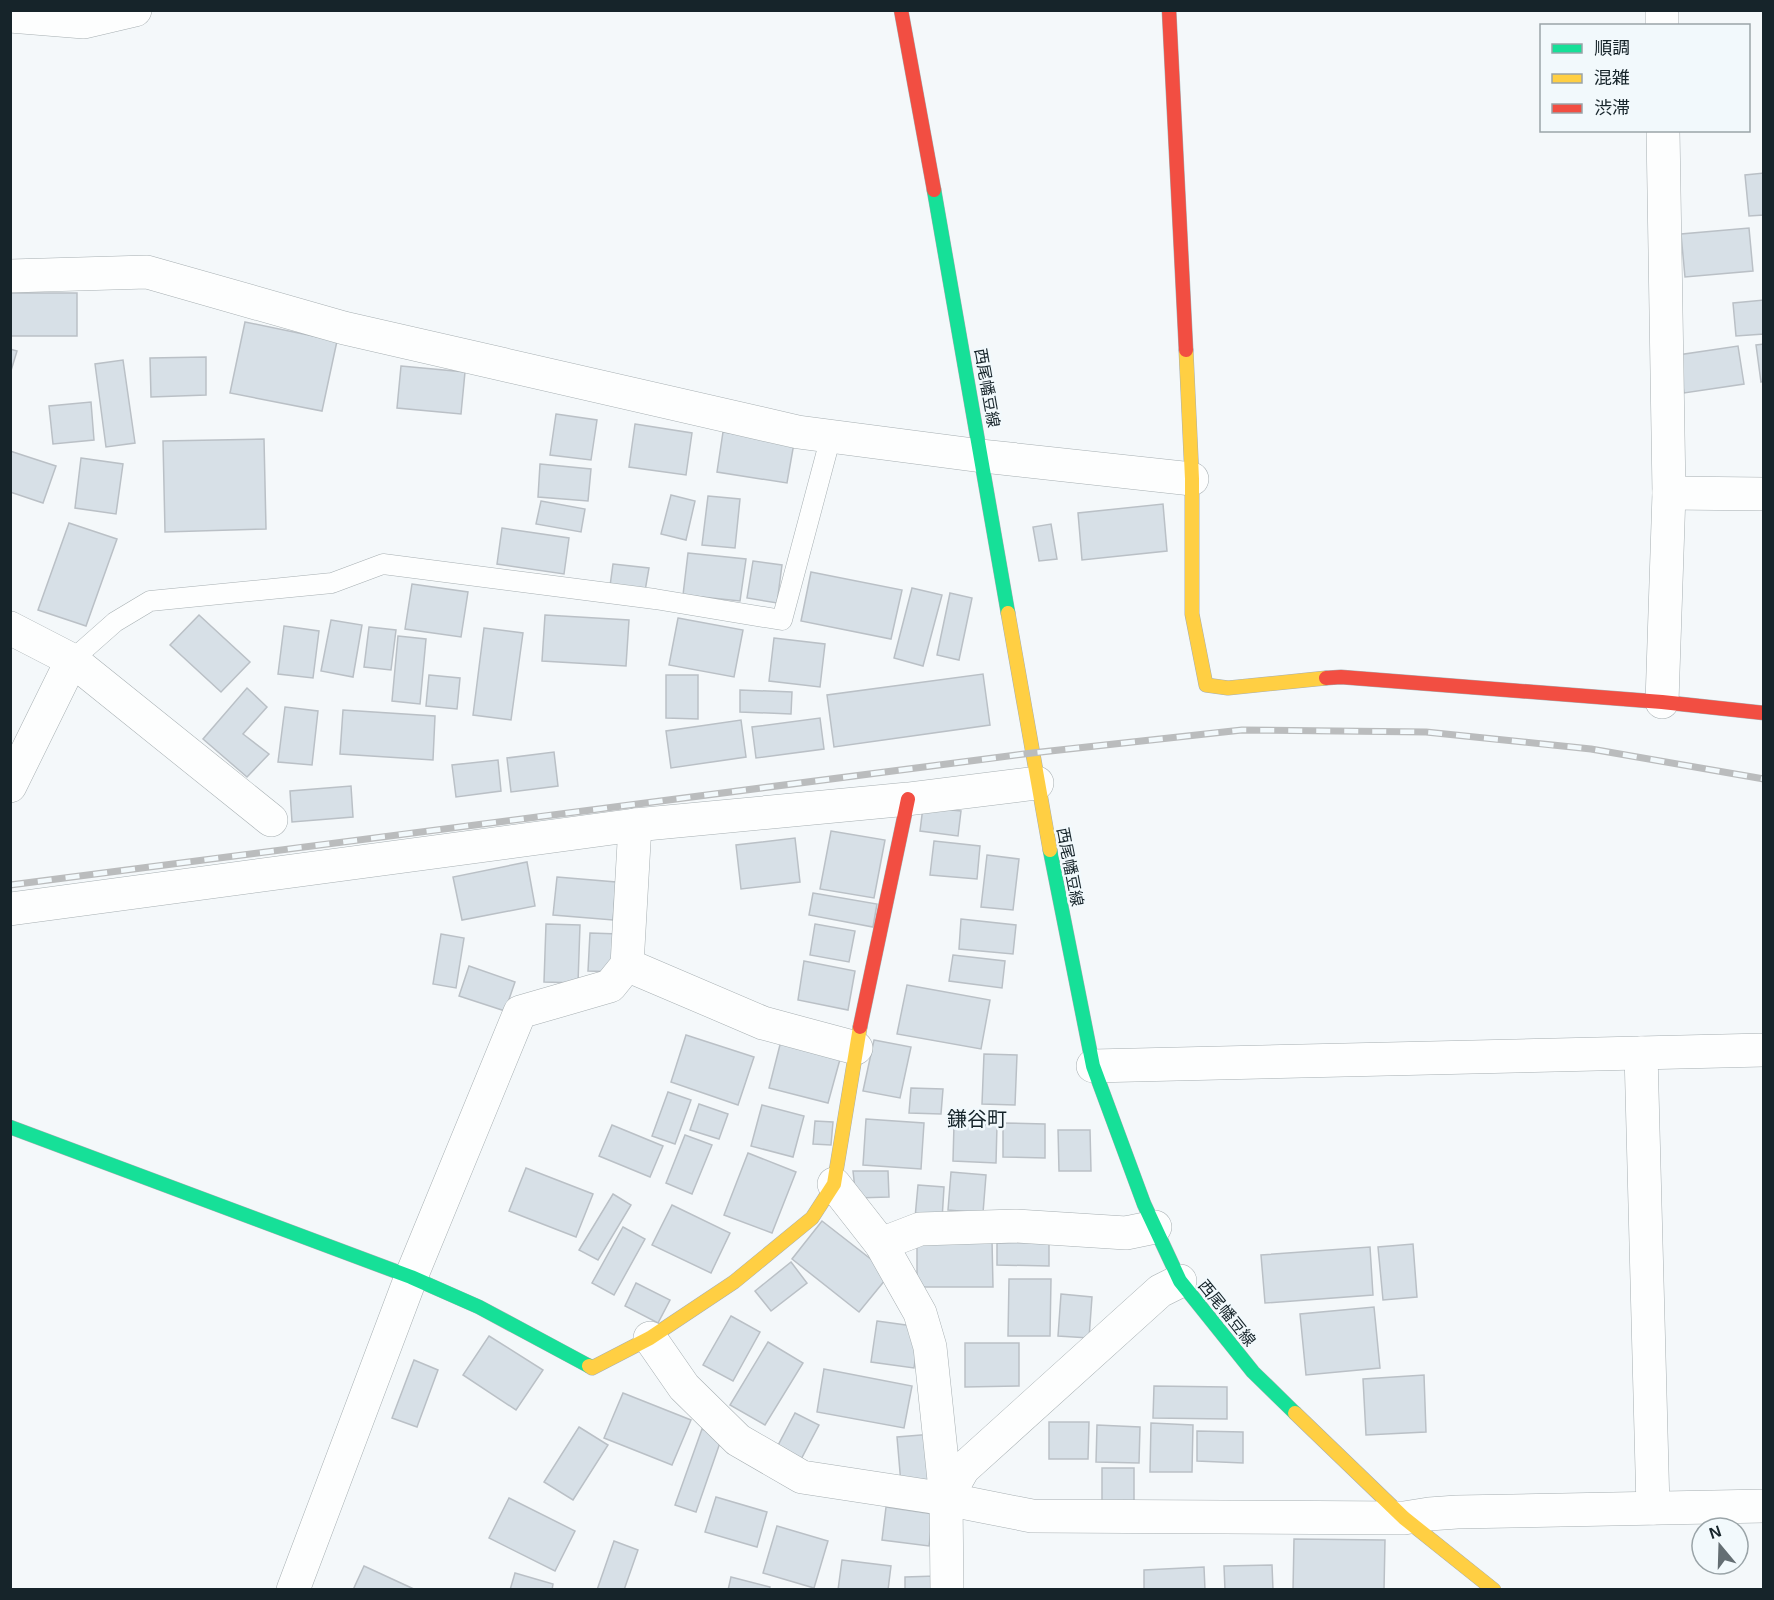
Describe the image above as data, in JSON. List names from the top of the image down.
{
  "streets": {
    "street": ["西尾幡豆線"]
  },
  "districts": ["鎌谷町"],
  "legend": ["順調", "混雑", "渋滞"],
  "north": "top"
}
